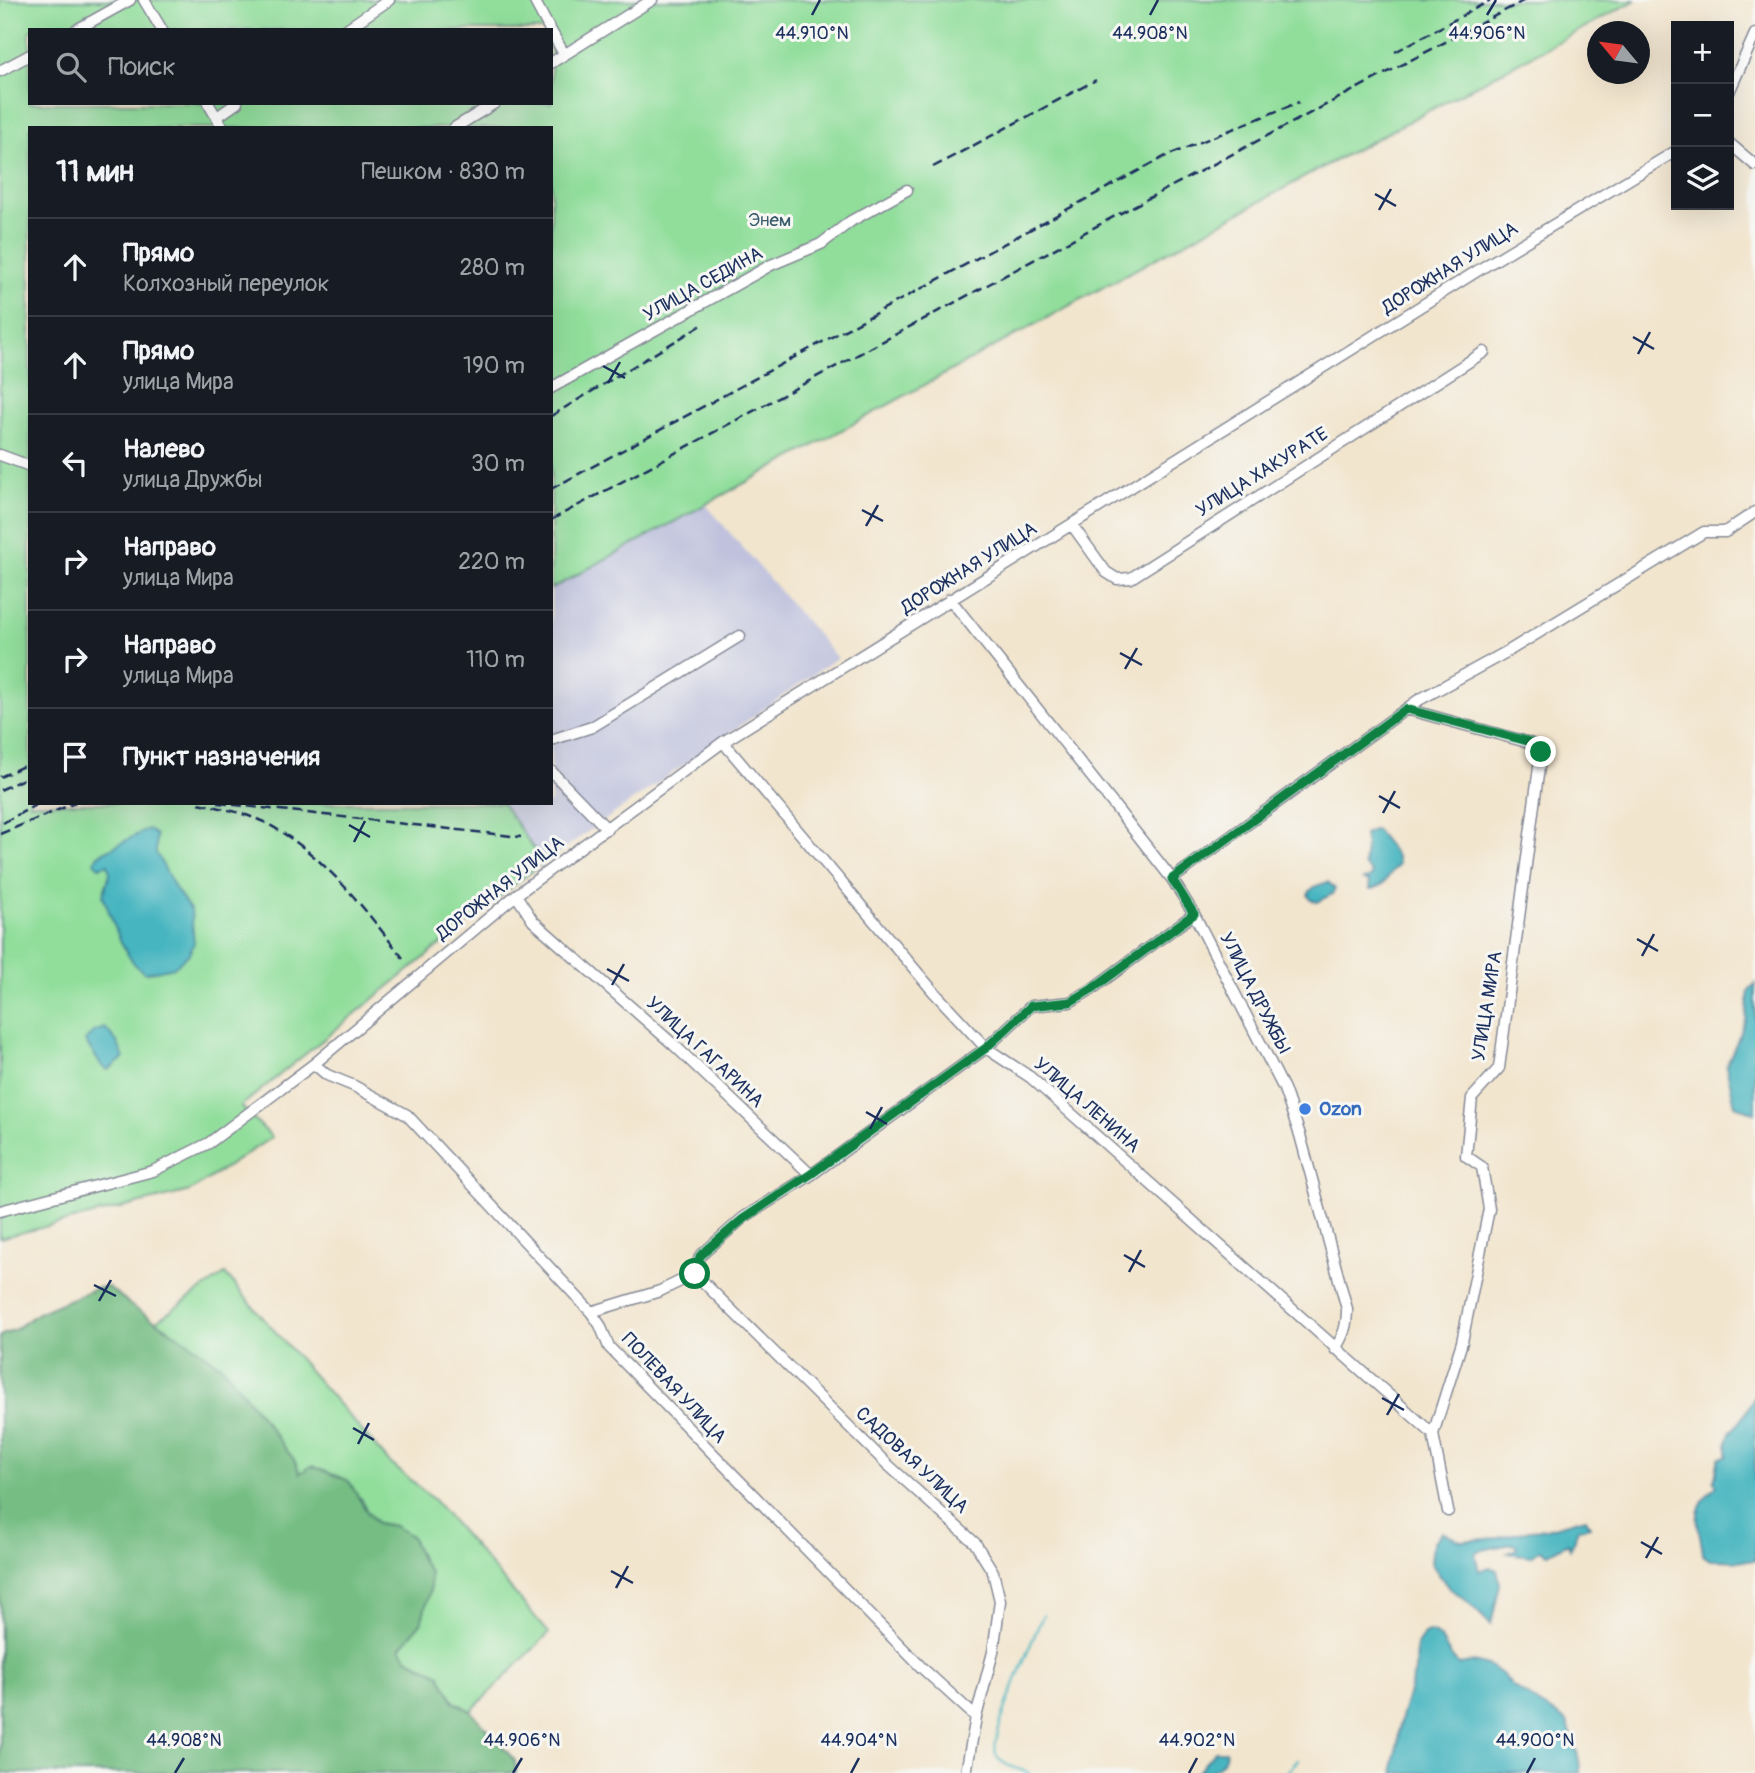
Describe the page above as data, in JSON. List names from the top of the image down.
{
  "streets": {
    "street": [
      "ДОРОЖНАЯ УЛИЦА",
      "УЛИЦА СЕДИНА",
      "УЛИЦА ХАКУРАТЕ",
      "УЛИЦА ДРУЖБЫ",
      "УЛИЦА МИРА",
      "УЛИЦА ГАГАРИНА",
      "УЛИЦА ЛЕНИНА",
      "ПОЛЕВАЯ УЛИЦА",
      "САДОВАЯ УЛИЦА"
    ]
  },
  "crossings": [
    ["ДОРОЖНАЯ УЛИЦА", "УЛИЦА ХАКУРАТЕ"],
    ["ДОРОЖНАЯ УЛИЦА", "УЛИЦА ДРУЖБЫ"],
    ["ДОРОЖНАЯ УЛИЦА", "УЛИЦА ГАГАРИНА"],
    ["ДОРОЖНАЯ УЛИЦА", "УЛИЦА ЛЕНИНА"],
    ["ДОРОЖНАЯ УЛИЦА", "ПОЛЕВАЯ УЛИЦА"],
    ["УЛИЦА ДРУЖБЫ", "УЛИЦА ЛЕНИНА"],
    ["УЛИЦА МИРА", "УЛИЦА ЛЕНИНА"],
    ["ПОЛЕВАЯ УЛИЦА", "САДОВАЯ УЛИЦА"]
  ],
  "parks": ["Энем"],
  "places": ["Ozon"],
  "north": "top left",
  "page": {
    "map_buttons": ["+", "−"],
    "search": "Поиск",
    "heading": ["11 мин", "Пешком · 830 m"],
    "list": [
      ["Прямо", "Колхозный переулок", "280 m"],
      ["Прямо", "улица Мира", "190 m"],
      ["Налево", "улица Дружбы", "30 m"],
      ["Направо", "улица Мира", "220 m"],
      ["Направо", "улица Мира", "110 m"],
      "Пункт назначения"
    ]
  },
  "coordinates": [
    "44.910°N",
    "44.908°N",
    "44.906°N",
    "44.904°N",
    "44.902°N",
    "44.900°N"
  ]
}
